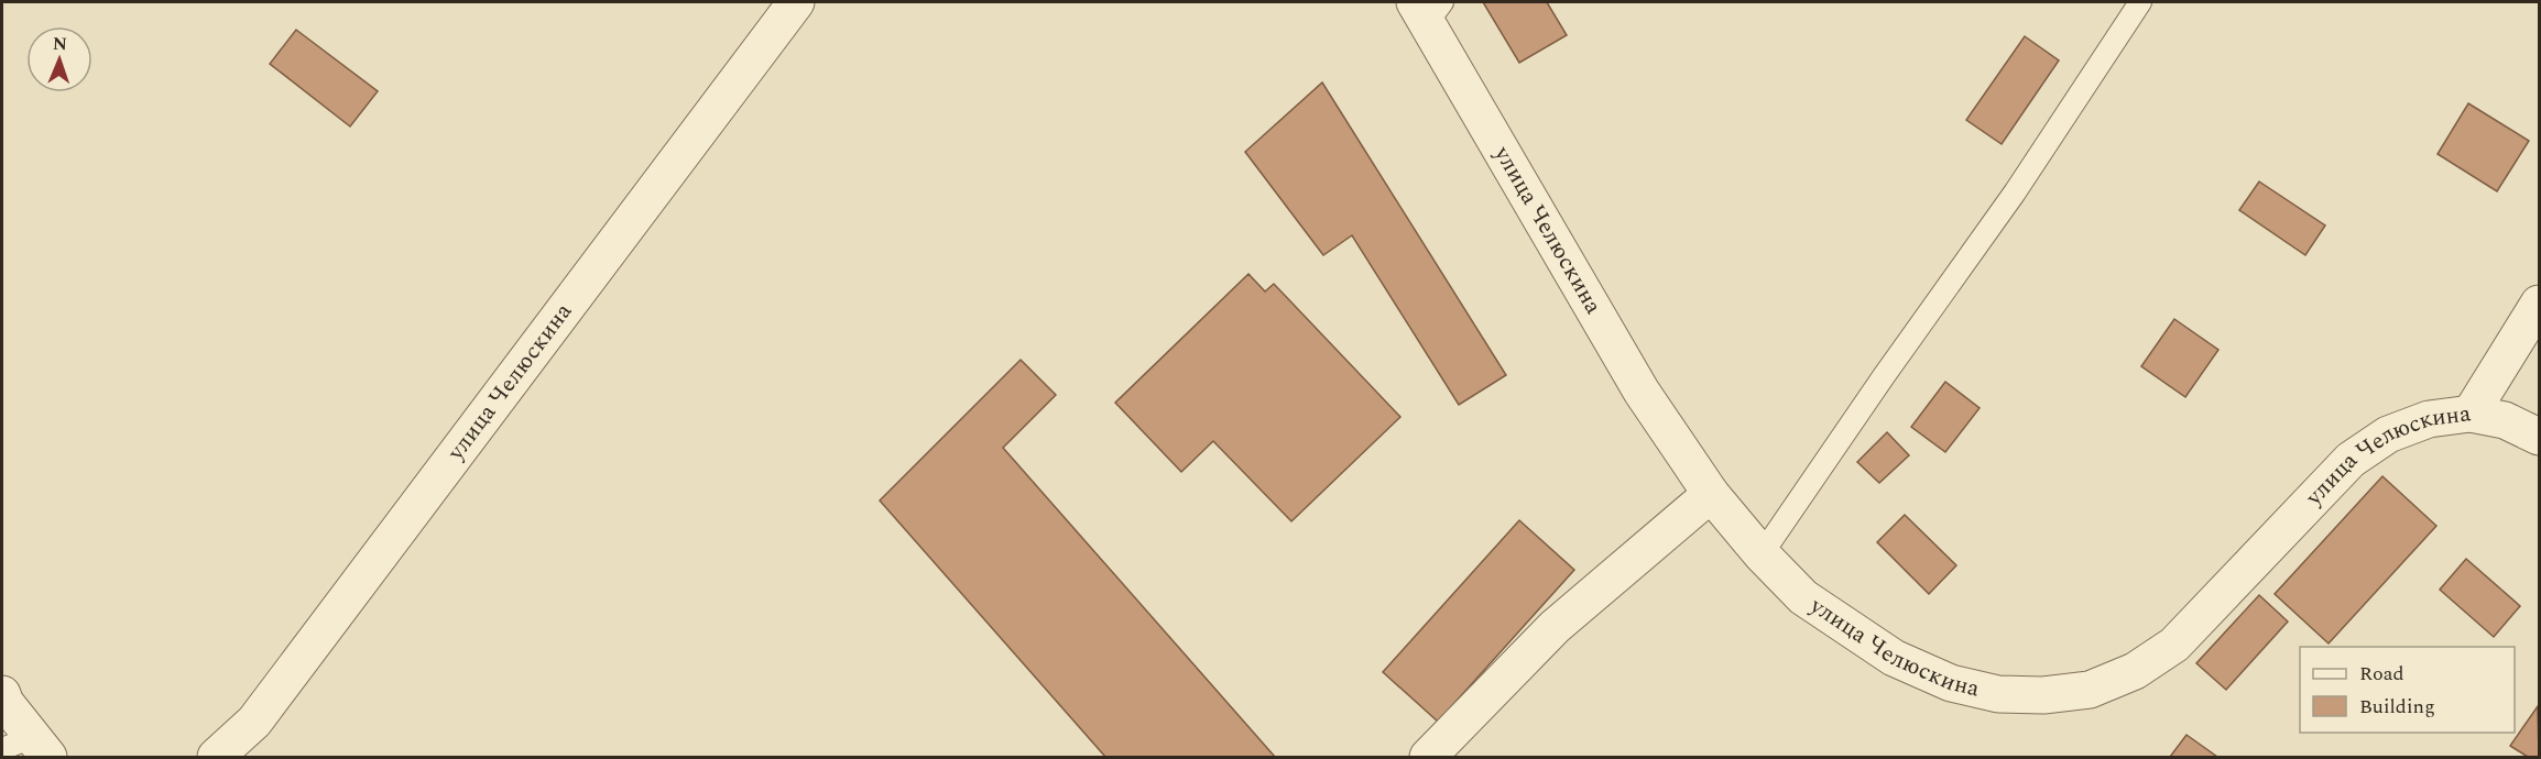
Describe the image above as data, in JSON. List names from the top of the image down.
{
  "streets": {
    "street": ["улица Челюскина"]
  },
  "legend": ["Road", "Building"],
  "north": "top"
}
